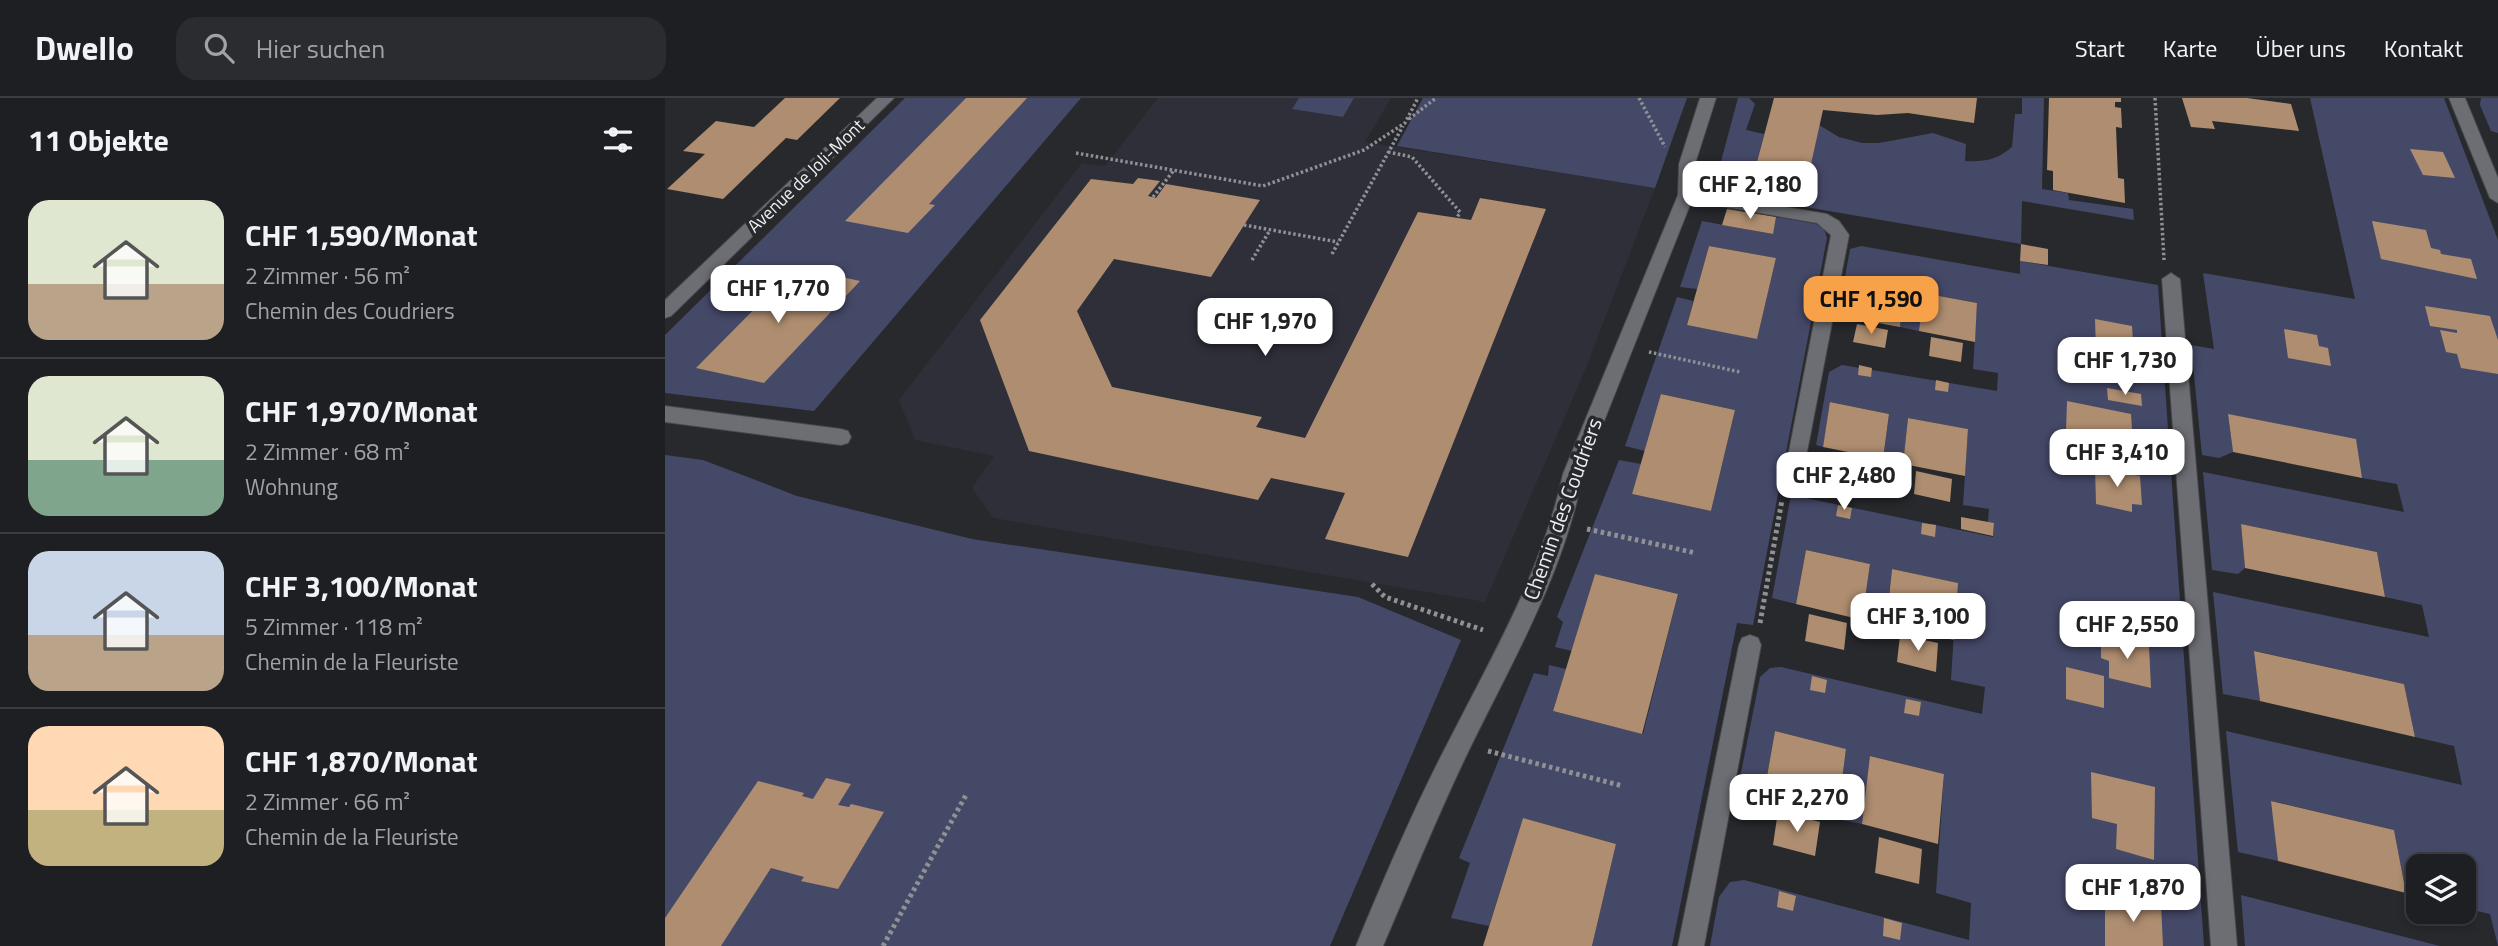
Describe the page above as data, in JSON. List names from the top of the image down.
{
  "streets": {
    "street": ["Avenue de Joli-Mont", "Chemin des Coudriers"]
  },
  "page": {
    "header": "Dwello",
    "search": "Hier suchen",
    "nav": [
      "Start",
      "Karte",
      "Über uns",
      "Kontakt"
    ],
    "heading": "11 Objekte",
    "price": [
      "CHF 2,180",
      "CHF 1,770",
      "CHF 1,590",
      "CHF 1,970",
      "CHF 1,730",
      "CHF 3,410",
      "CHF 2,480",
      "CHF 3,100",
      "CHF 2,550",
      "CHF 2,270",
      "CHF 1,870"
    ],
    "list": [
      {
        "name": "CHF 1,590/Monat",
        "note": "2 Zimmer · 56 m² · Chemin des Coudriers"
      },
      {
        "name": "CHF 1,970/Monat",
        "note": "2 Zimmer · 68 m² · Wohnung"
      },
      {
        "name": "CHF 3,100/Monat",
        "note": "5 Zimmer · 118 m² · Chemin de la Fleuriste"
      },
      {
        "name": "CHF 1,870/Monat",
        "note": "2 Zimmer · 66 m² · Chemin de la Fleuriste"
      }
    ]
  }
}
